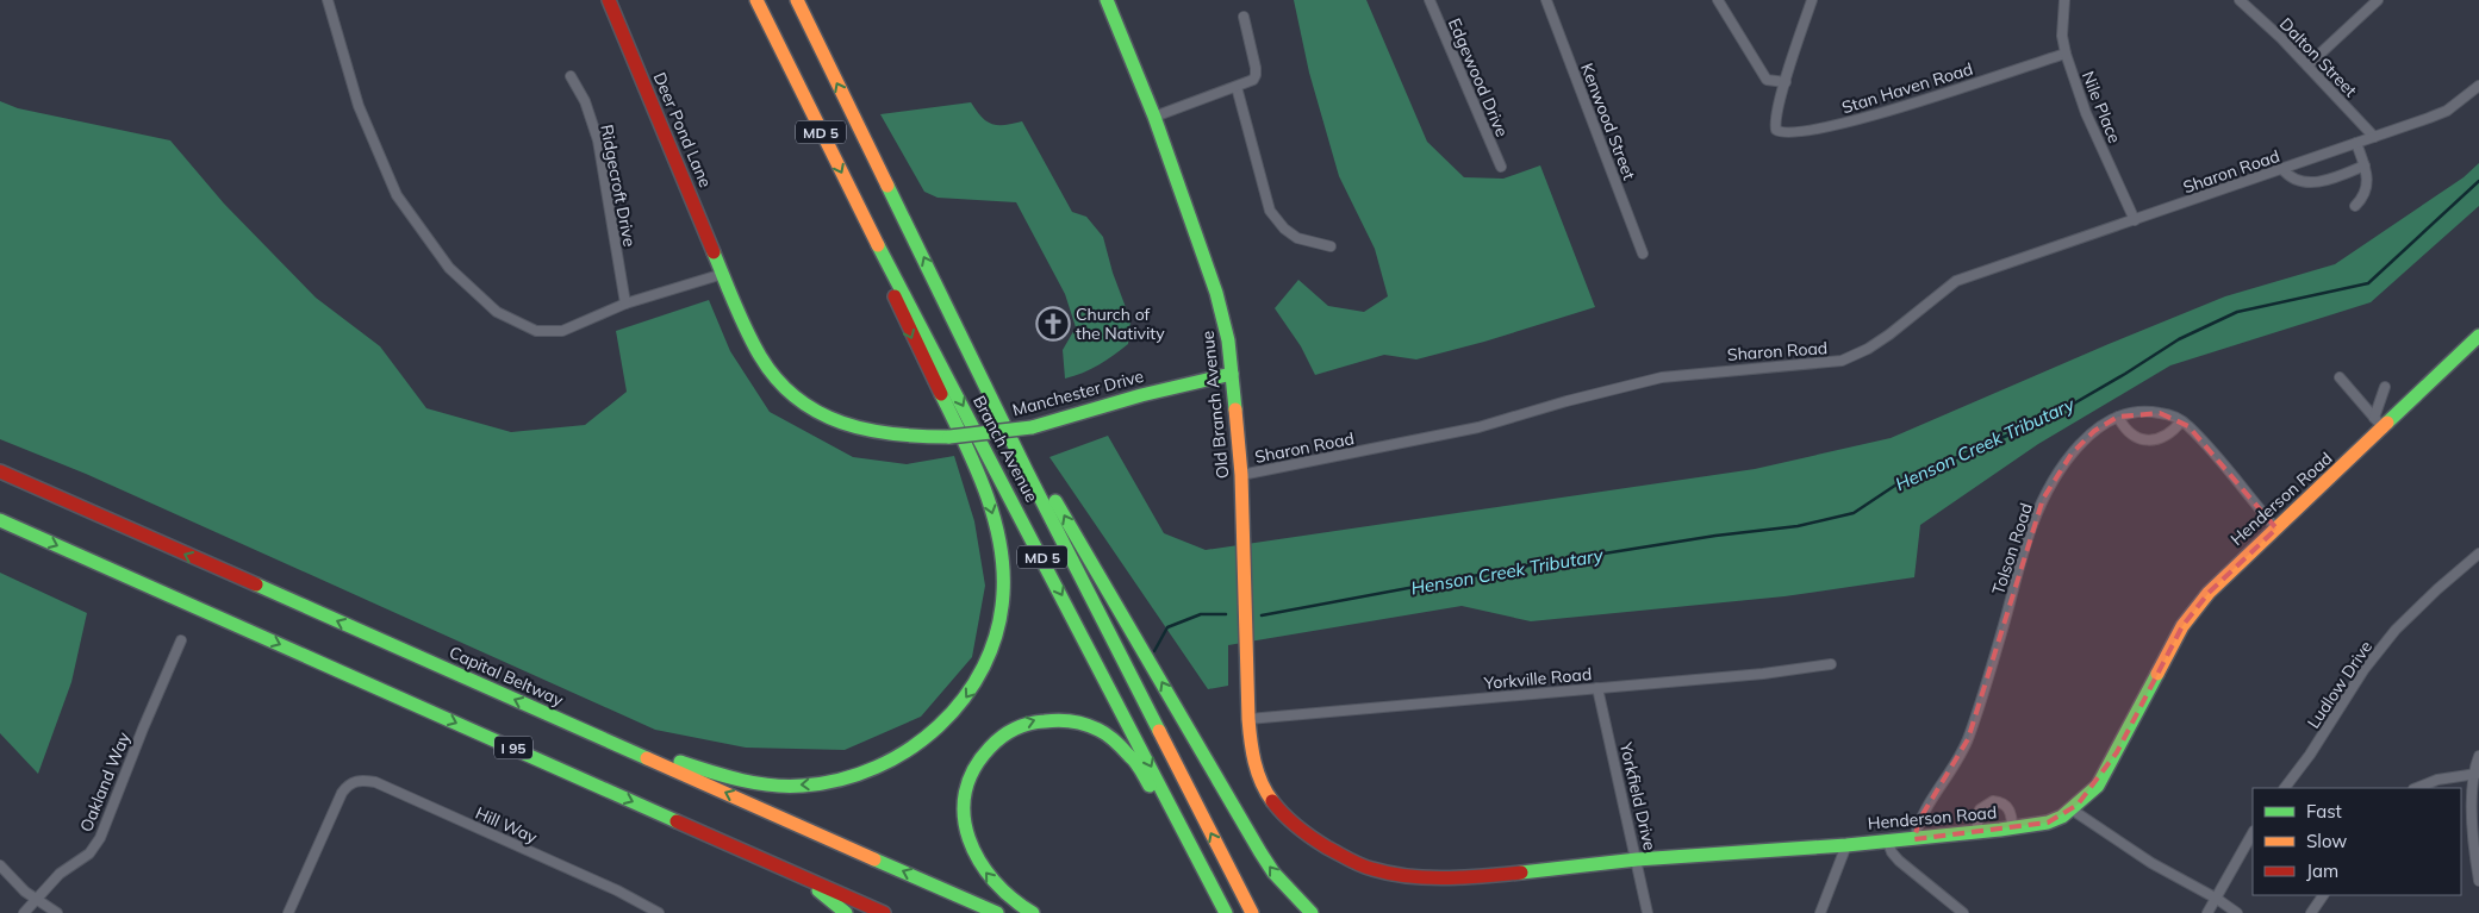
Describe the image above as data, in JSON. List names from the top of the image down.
{
  "streets": {
    "main road": [
      "Deer Pond Lane",
      "MD 5",
      "Manchester Drive",
      "Old Branch Avenue",
      "Branch Avenue",
      "Henderson Road",
      "Capital Beltway",
      "I 95"
    ],
    "street": [
      "Dalton Street",
      "Edgewood Drive",
      "Stan Haven Road",
      "Nile Place",
      "Kenwood Street",
      "Sharon Road",
      "Ridgecroft Drive",
      "Tolson Road",
      "Yorkville Road",
      "Ludlow Drive",
      "Oakland Way",
      "Yorkfield Drive",
      "Hill Way"
    ]
  },
  "crossings": [
    ["Dalton Street", "Sharon Road"],
    ["Stan Haven Road", "Nile Place"],
    ["Nile Place", "Sharon Road"],
    ["Deer Pond Lane", "Manchester Drive"],
    ["Sharon Road", "Old Branch Avenue"],
    ["Manchester Drive", "Old Branch Avenue"],
    ["Old Branch Avenue", "Henderson Road"],
    ["Old Branch Avenue", "Yorkville Road"],
    ["Henderson Road", "Tolson Road"],
    ["Henderson Road", "Yorkville Road"],
    ["Henderson Road", "Yorkfield Drive"],
    ["Yorkville Road", "Yorkfield Drive"]
  ],
  "water": ["Henson Creek Tributary"],
  "places": {
    "church": ["Church of the Nativity"]
  },
  "legend": ["Fast", "Slow", "Jam"]
}
